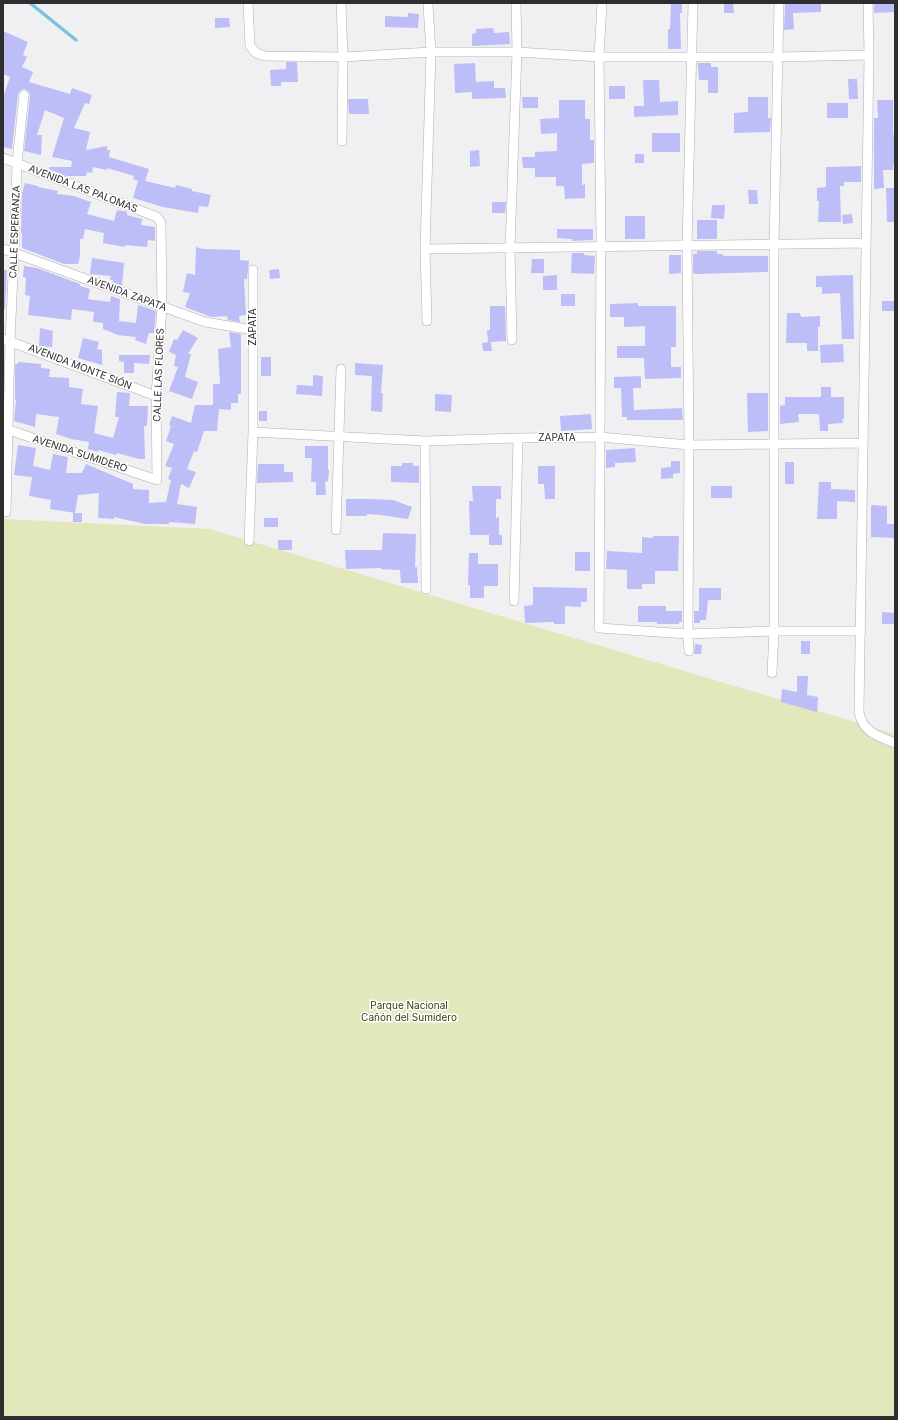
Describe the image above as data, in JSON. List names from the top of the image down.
{
  "streets": {
    "street": [
      "AVENIDA LAS PALOMAS",
      "CALLE ESPERANZA",
      "AVENIDA ZAPATA",
      "ZAPATA",
      "AVENIDA MONTE SIÓN",
      "CALLE LAS FLORES",
      "AVENIDA SUMIDERO"
    ]
  },
  "crossings": [
    ["AVENIDA LAS PALOMAS", "CALLE ESPERANZA"],
    ["AVENIDA LAS PALOMAS", "CALLE LAS FLORES"],
    ["CALLE ESPERANZA", "AVENIDA ZAPATA"],
    ["CALLE ESPERANZA", "AVENIDA MONTE SIÓN"],
    ["CALLE ESPERANZA", "AVENIDA SUMIDERO"],
    ["AVENIDA ZAPATA", "ZAPATA"],
    ["AVENIDA ZAPATA", "CALLE LAS FLORES"],
    ["AVENIDA MONTE SIÓN", "CALLE LAS FLORES"],
    ["CALLE LAS FLORES", "AVENIDA SUMIDERO"]
  ],
  "parks": ["Parque Nacional Cañón del Sumidero"]
}
